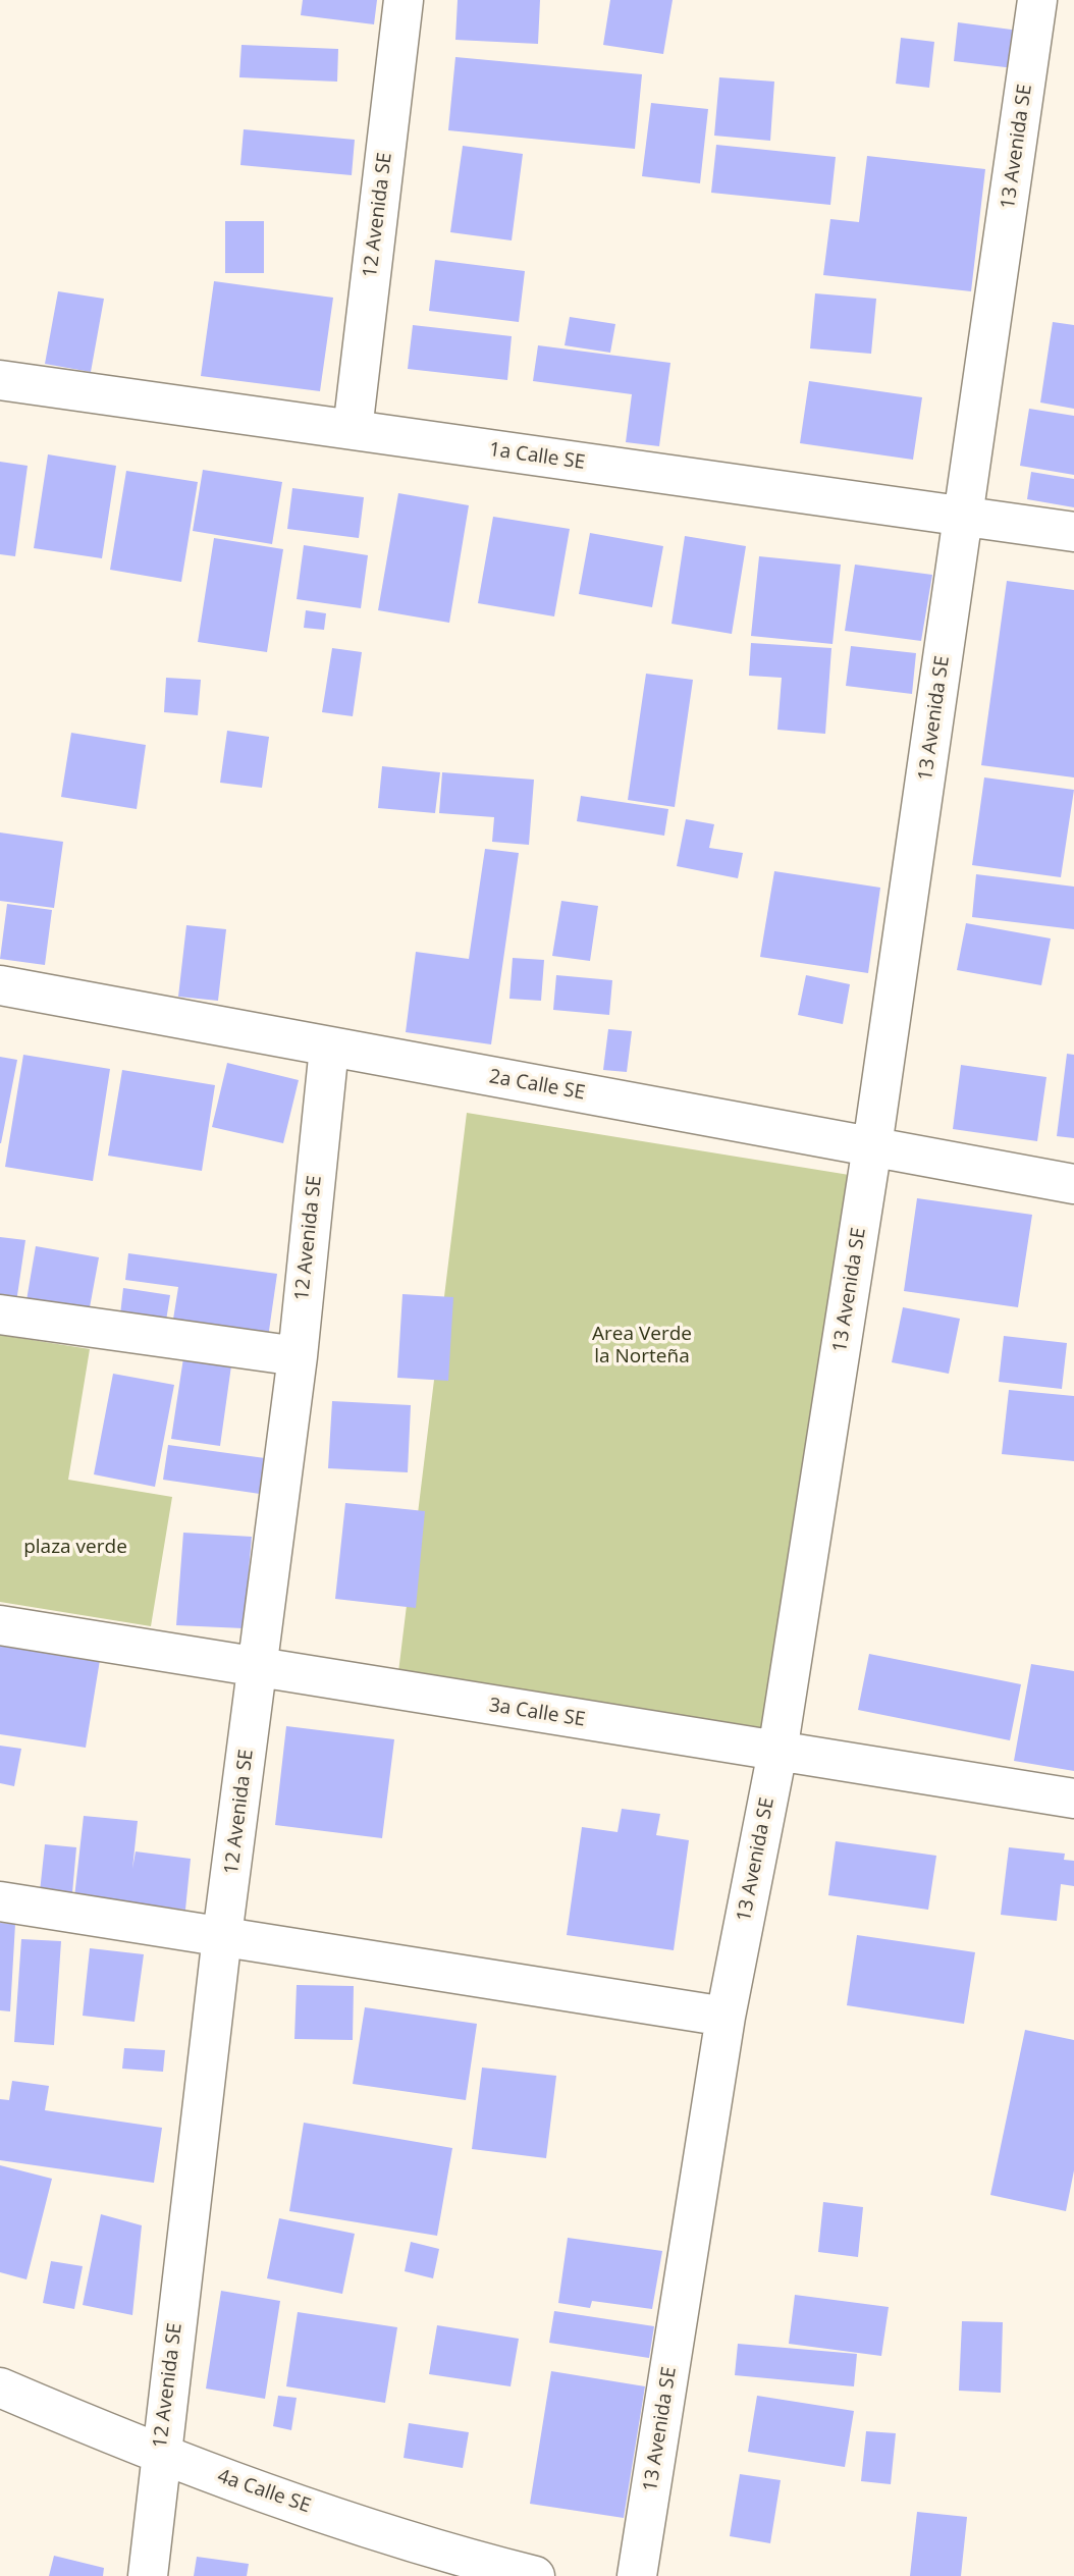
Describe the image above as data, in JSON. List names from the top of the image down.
{
  "streets": {
    "street": [
      "13 Avenida SE",
      "12 Avenida SE",
      "1a Calle SE",
      "2a Calle SE",
      "3a Calle SE",
      "4a Calle SE"
    ]
  },
  "crossings": [
    ["13 Avenida SE", "1a Calle SE"],
    ["13 Avenida SE", "2a Calle SE"],
    ["13 Avenida SE", "3a Calle SE"],
    ["12 Avenida SE", "1a Calle SE"],
    ["12 Avenida SE", "2a Calle SE"],
    ["12 Avenida SE", "3a Calle SE"],
    ["12 Avenida SE", "4a Calle SE"]
  ],
  "parks": ["Area Verde la Norteña", "plaza verde"]
}
